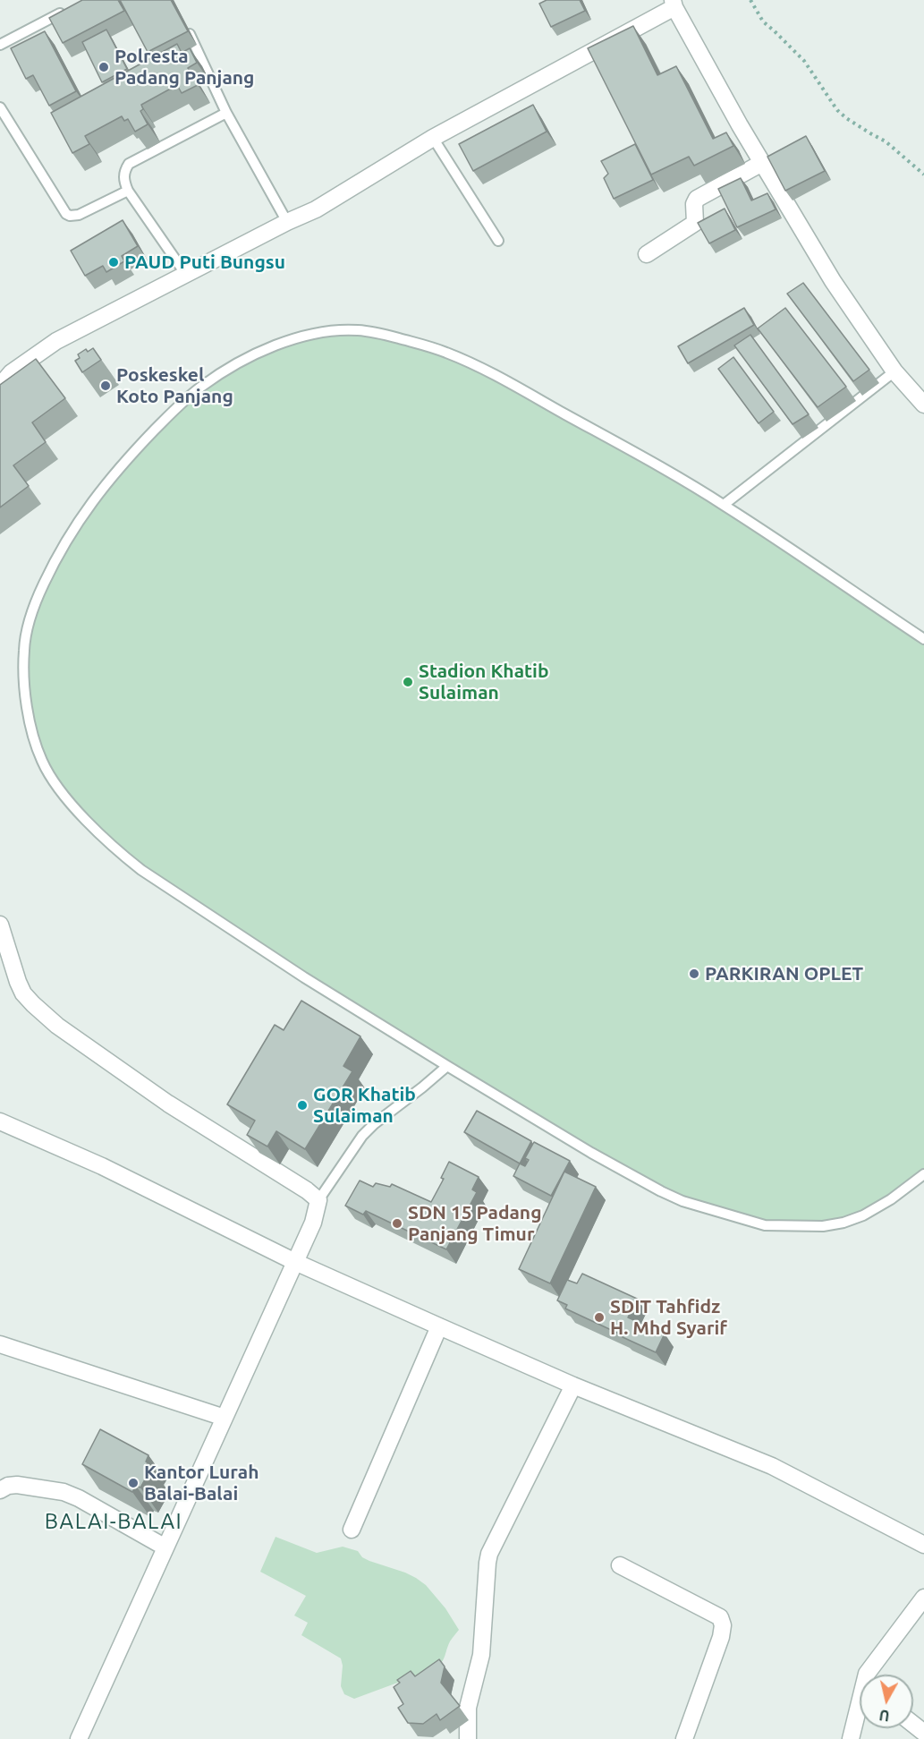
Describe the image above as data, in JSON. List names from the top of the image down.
{
  "districts": ["BALAI-BALAI"],
  "places": [
    "Polresta Padang Panjang",
    "PAUD Puti Bungsu",
    "Poskeskel Koto Panjang",
    "Stadion Khatib Sulaiman",
    "PARKIRAN OPLET",
    "GOR Khatib Sulaiman",
    "SDN 15 Padang Panjang Timur",
    "SDIT Tahfidz H. Mhd Syarif",
    "Kantor Lurah Balai-Balai"
  ],
  "north": "bottom"
}
